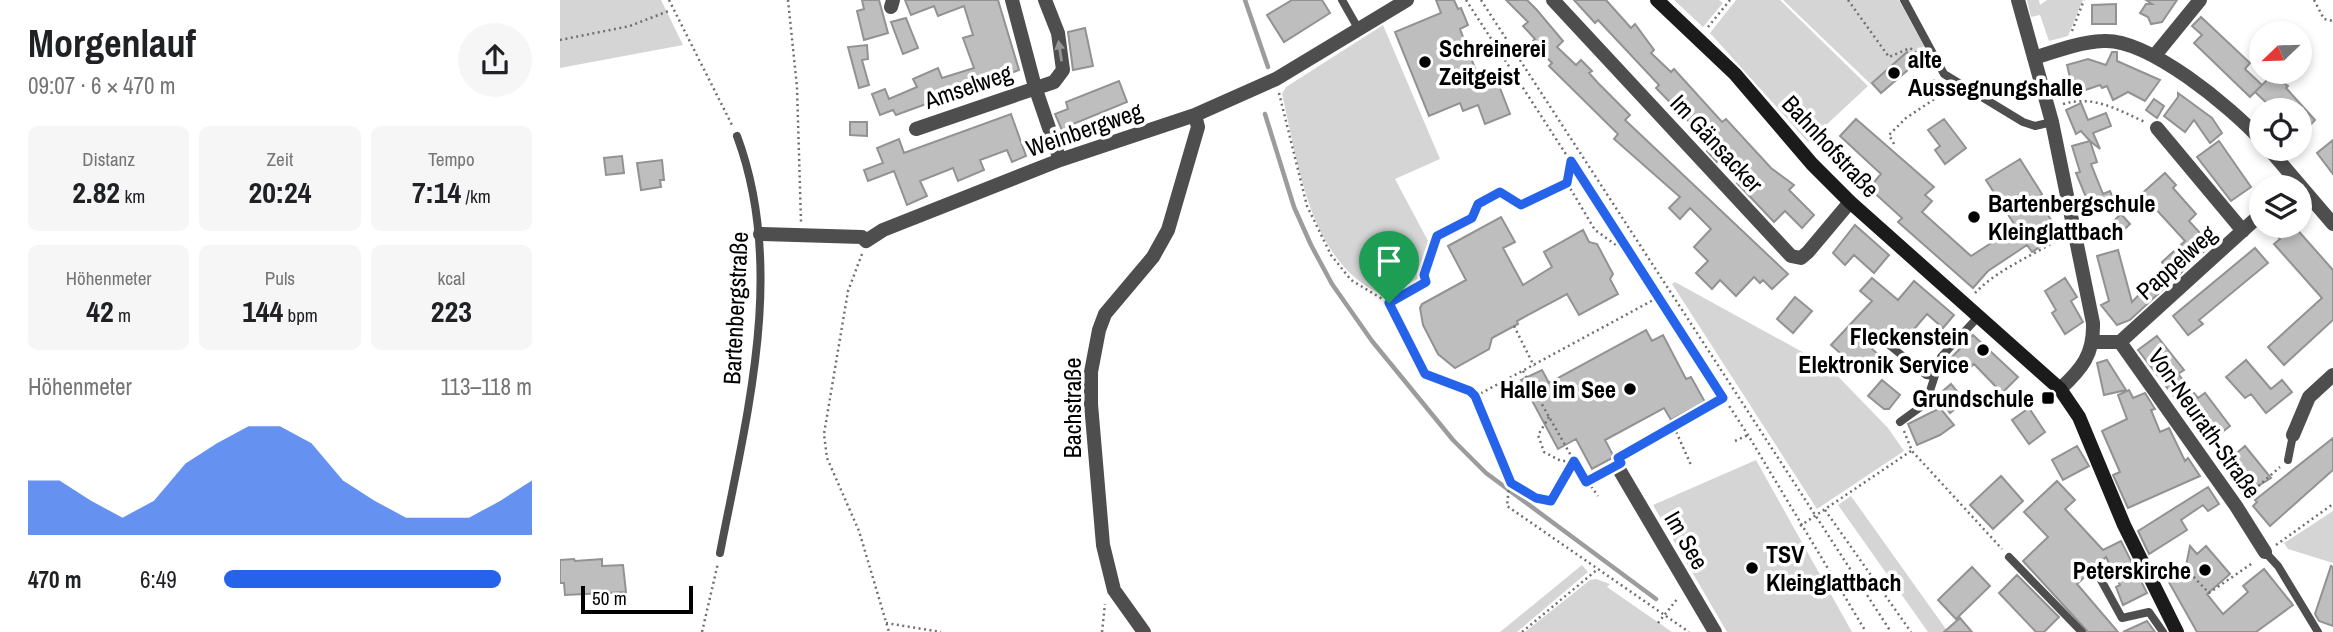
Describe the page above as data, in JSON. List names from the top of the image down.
{
  "streets": {
    "main road": ["Bahnhofstraße"],
    "street": [
      "Amselweg",
      "Weinbergweg",
      "Im Gänsacker",
      "Pappelweg",
      "Bachstraße",
      "Von-Neurath-Straße",
      "Im See"
    ],
    "lane": ["Bartenbergstraße"]
  },
  "crossings": [
    ["Weinbergweg", "Bachstraße"],
    ["Im Gänsacker", "Bahnhofstraße"],
    ["Pappelweg", "Von-Neurath-Straße"]
  ],
  "places": {
    "other": [
      "Schreinerei Zeitgeist",
      "alte Aussegnungshalle",
      "Bartenbergschule Kleinglattbach",
      "Fleckenstein Elektronik Service",
      "Halle im See",
      "TSV Kleinglattbach",
      "Peterskirche"
    ],
    "transit": ["Grundschule"]
  },
  "scale_bar": "50 m",
  "north": "bottom left",
  "page": {
    "heading": ["Morgenlauf", "09:07 · 6 × 470 m"],
    "stats": [
      ["Distanz", "2.82 km"],
      ["Zeit", "20:24"],
      ["Tempo", "7:14 /km"],
      ["Höhenmeter", "42 m"],
      ["Puls", "144 bpm"],
      ["kcal", "223"]
    ],
    "chart": ["Höhenmeter", "113–118 m"],
    "list": [
      {
        "name": "470 m",
        "note": "6:49"
      }
    ],
    "scale": "50 m"
  }
}
